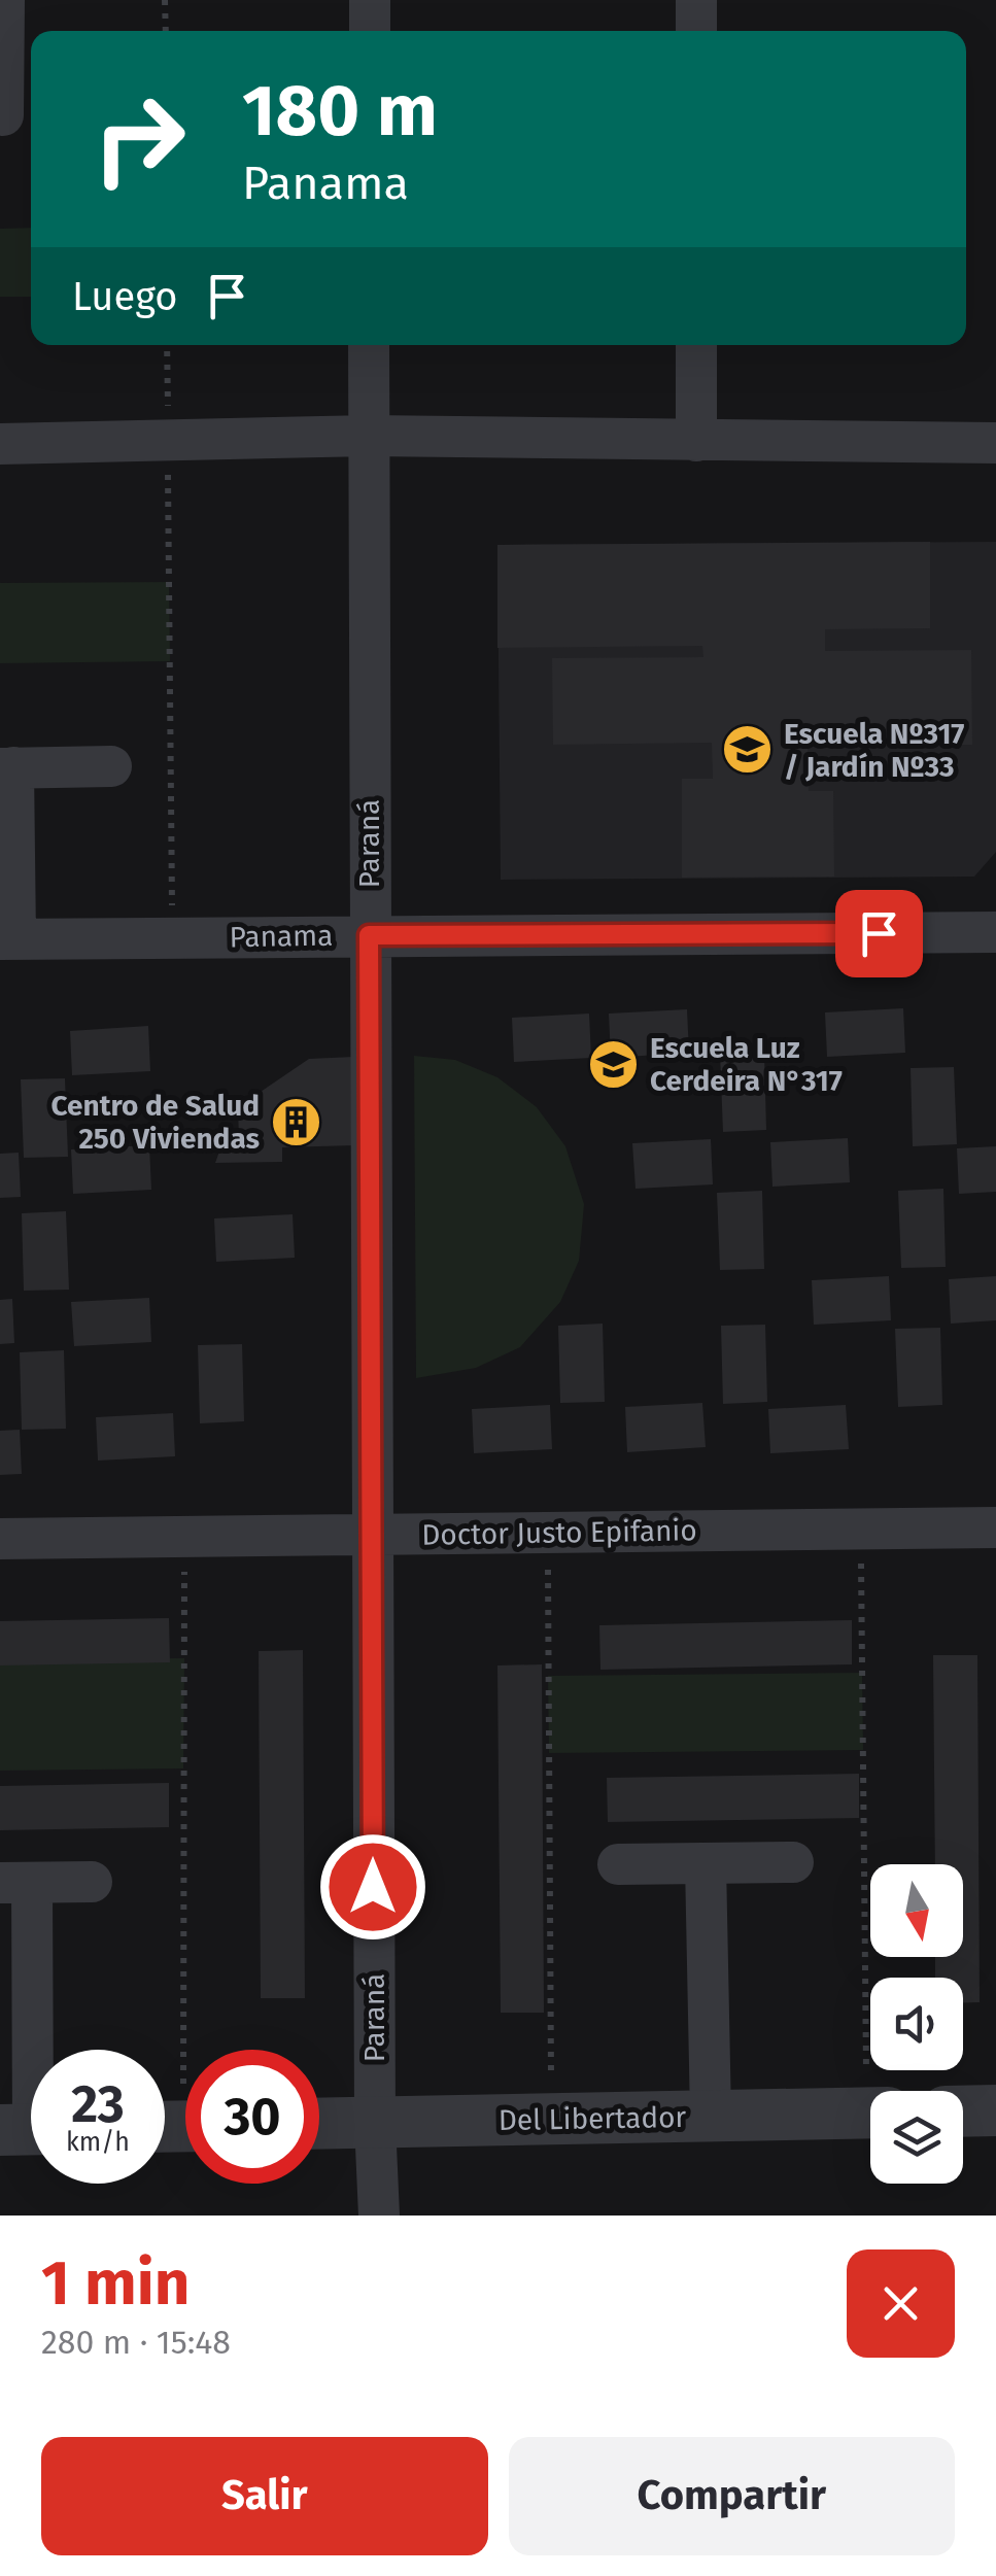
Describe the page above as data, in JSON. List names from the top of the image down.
{
  "streets": {
    "street": [
      "Paraná",
      "Panama",
      "Doctor Justo Epifanio",
      "Del Libertador"
    ]
  },
  "crossings": [
    ["Paraná", "Panama"],
    ["Paraná", "Doctor Justo Epifanio"],
    ["Paraná", "Del Libertador"]
  ],
  "places": {
    "school or university": ["Escuela Nº317 / Jardín Nº33", "Escuela Luz Cerdeira N°317"],
    "building": ["Centro de Salud 250 Viviendas"]
  },
  "north": "bottom",
  "page": {
    "turn": ["180 m", "Panama"],
    "then": "Luego",
    "speed": "23 km/h",
    "limit": "30",
    "heading": ["1 min", "280 m · 15:48"],
    "buttons": ["Salir", "Compartir"]
  }
}
